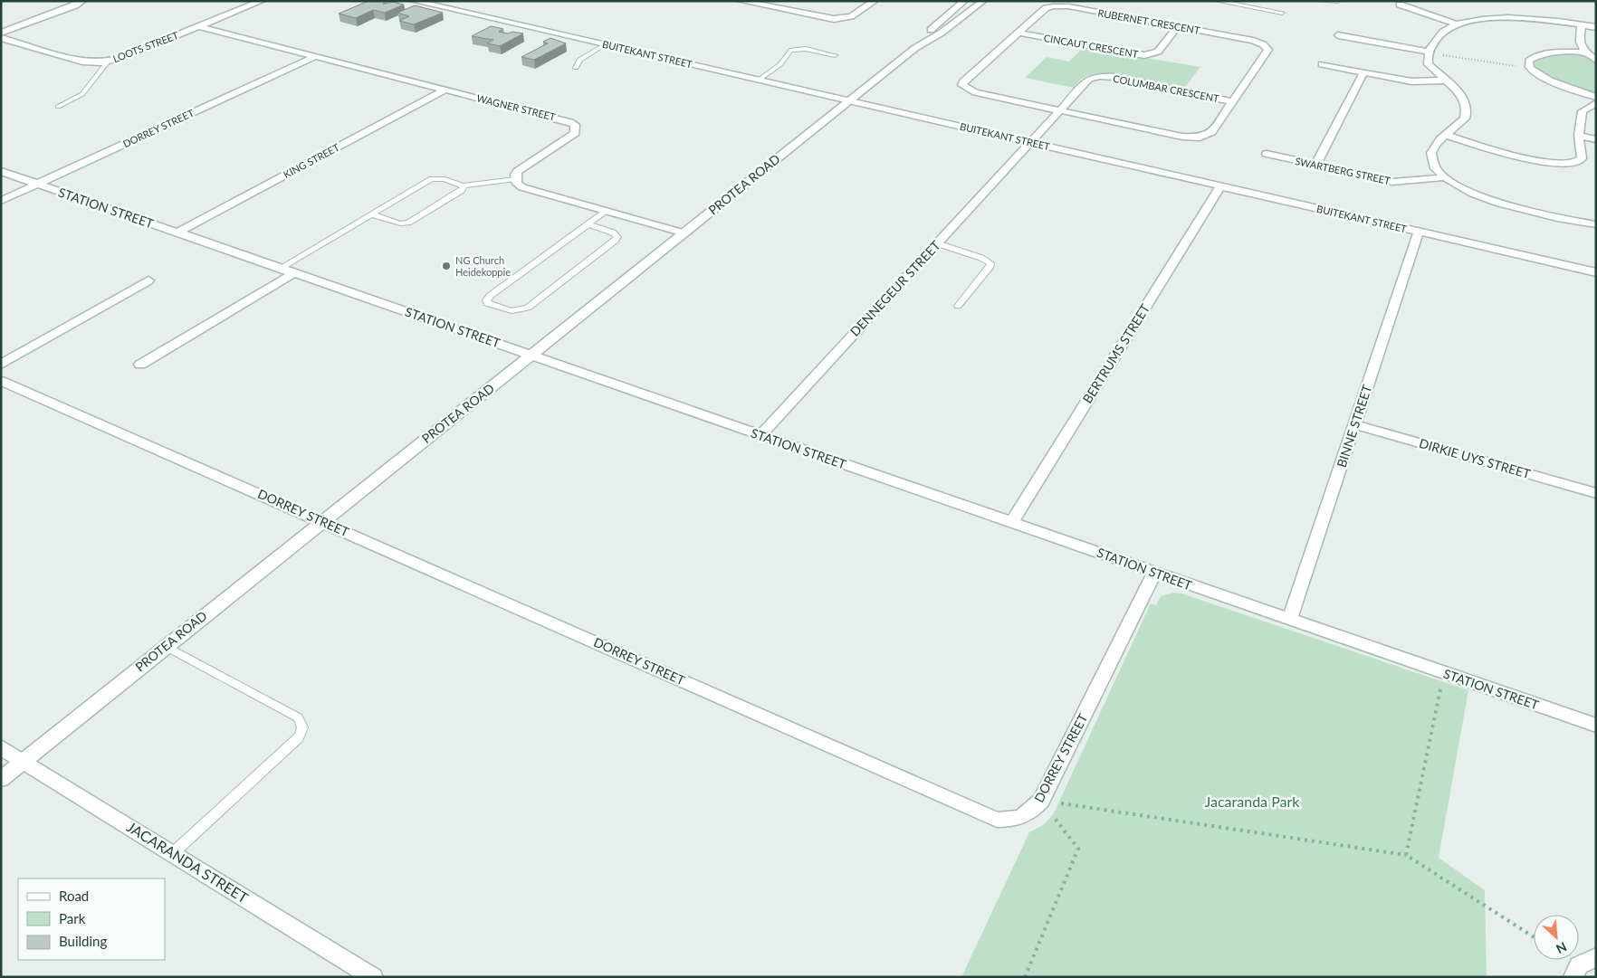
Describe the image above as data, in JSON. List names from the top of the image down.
{
  "streets": {
    "street": [
      "RUBERNET CRESCENT",
      "CINCAUT CRESCENT",
      "LOOTS STREET",
      "BUITEKANT STREET",
      "COLUMBAR CRESCENT",
      "WAGNER STREET",
      "DORREY STREET",
      "KING STREET",
      "SWARTBERG STREET",
      "PROTEA ROAD",
      "STATION STREET",
      "DENNEGEUR STREET",
      "BERTRUMS STREET",
      "BINNE STREET",
      "DIRKIE UYS STREET",
      "JACARANDA STREET"
    ]
  },
  "crossings": [
    ["RUBERNET CRESCENT", "CINCAUT CRESCENT"],
    ["RUBERNET CRESCENT", "COLUMBAR CRESCENT"],
    ["LOOTS STREET", "WAGNER STREET"],
    ["BUITEKANT STREET", "COLUMBAR CRESCENT"],
    ["BUITEKANT STREET", "PROTEA ROAD"],
    ["BUITEKANT STREET", "DENNEGEUR STREET"],
    ["BUITEKANT STREET", "BERTRUMS STREET"],
    ["BUITEKANT STREET", "BINNE STREET"],
    ["COLUMBAR CRESCENT", "DENNEGEUR STREET"],
    ["WAGNER STREET", "DORREY STREET"],
    ["WAGNER STREET", "KING STREET"],
    ["DORREY STREET", "PROTEA ROAD"],
    ["DORREY STREET", "STATION STREET"],
    ["KING STREET", "STATION STREET"],
    ["PROTEA ROAD", "STATION STREET"],
    ["PROTEA ROAD", "JACARANDA STREET"],
    ["STATION STREET", "DENNEGEUR STREET"],
    ["STATION STREET", "BERTRUMS STREET"],
    ["STATION STREET", "BINNE STREET"],
    ["BINNE STREET", "DIRKIE UYS STREET"]
  ],
  "parks": ["Jacaranda Park"],
  "places": ["NG Church Heidekoppie"],
  "legend": ["Road", "Park", "Building"],
  "north": "bottom right"
}
